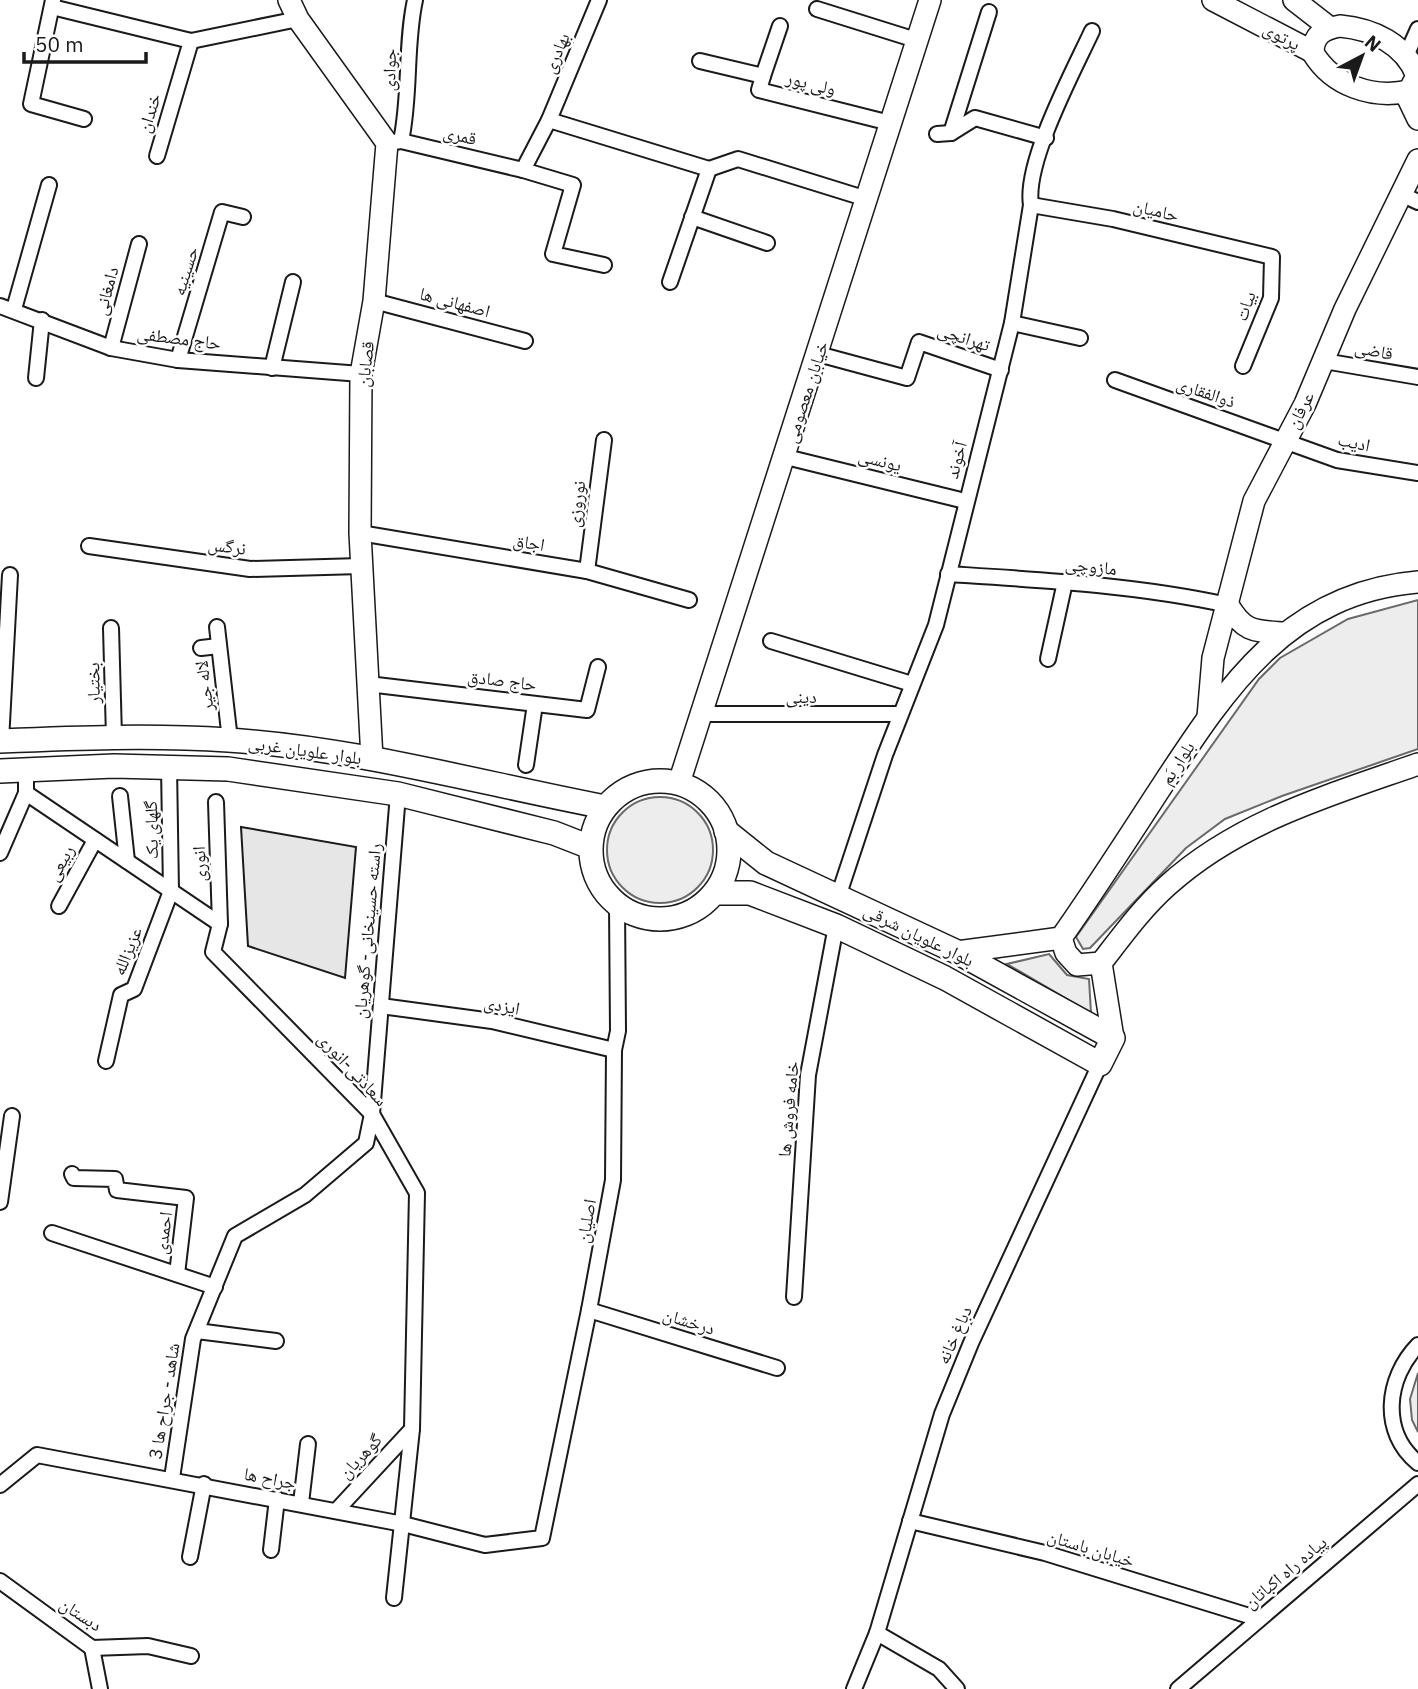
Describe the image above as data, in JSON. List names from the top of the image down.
{
  "streets": {
    "main road": [
      "پرتوی",
      "قصابان",
      "خیابان معصومی",
      "عرفان",
      "بلوار علویان غربی",
      "بلوار بَم",
      "بلوار علویان شرقی"
    ],
    "street": [
      "بهادری",
      "جوادی",
      "ولی پور",
      "خندان",
      "قمری",
      "حامیان",
      "حسینیه",
      "دامغانی",
      "اصفهانی ها",
      "بیات",
      "تهرانچی",
      "حاج مصطفی",
      "قاضی",
      "ذوالفقاری",
      "ادیب",
      "یونسی",
      "آخوند",
      "نوروزی",
      "اجاق",
      "نرگس",
      "مازوچی",
      "حاج صادق",
      "بختیار",
      "لاله جیر",
      "دینی",
      "گلهای یک",
      "ربیعی",
      "انوری",
      "راسته حسینخانی- گوهریان",
      "عزیزالله",
      "ایزدی",
      "سعادتی-انوری",
      "خامه فروش ها",
      "اصلیان",
      "احمدی",
      "درخشان",
      "دباغ خانه",
      "شاهد - جراح ها 3",
      "گوهریان",
      "جراح ها",
      "خیابان باستان",
      "پیاده راه اکباتان",
      "دبستان"
    ]
  },
  "crossings": [
    ["بهادری", "قمری"],
    ["جوادی", "قمری"],
    ["جوادی", "قصابان"],
    ["ولی پور", "خیابان معصومی"],
    ["قمری", "قصابان"],
    ["حامیان", "بیات"],
    ["حامیان", "آخوند"],
    ["حسینیه", "حاج مصطفی"],
    ["دامغانی", "حاج مصطفی"],
    ["اصفهانی ها", "قصابان"],
    ["تهرانچی", "خیابان معصومی"],
    ["تهرانچی", "آخوند"],
    ["حاج مصطفی", "قصابان"],
    ["قاضی", "عرفان"],
    ["قصابان", "اجاق"],
    ["قصابان", "نرگس"],
    ["قصابان", "حاج صادق"],
    ["قصابان", "بلوار علویان غربی"],
    ["خیابان معصومی", "یونسی"],
    ["خیابان معصومی", "دینی"],
    ["خیابان معصومی", "بلوار علویان غربی"],
    ["خیابان معصومی", "بلوار علویان شرقی"],
    ["خیابان معصومی", "اصلیان"],
    ["ذوالفقاری", "عرفان"],
    ["ذوالفقاری", "ادیب"],
    ["عرفان", "ادیب"],
    ["عرفان", "مازوچی"],
    ["عرفان", "بلوار بَم"],
    ["یونسی", "آخوند"],
    ["آخوند", "مازوچی"],
    ["آخوند", "دینی"],
    ["آخوند", "بلوار علویان شرقی"],
    ["نوروزی", "اجاق"],
    ["بختیار", "بلوار علویان غربی"],
    ["لاله جیر", "بلوار علویان غربی"],
    ["بلوار علویان غربی", "گلهای یک"],
    ["بلوار علویان غربی", "راسته حسینخانی- گوهریان"],
    ["بلوار علویان غربی", "بلوار علویان شرقی"],
    ["بلوار علویان غربی", "اصلیان"],
    ["گلهای یک", "عزیزالله"],
    ["انوری", "سعادتی-انوری"],
    ["راسته حسینخانی- گوهریان", "ایزدی"],
    ["راسته حسینخانی- گوهریان", "سعادتی-انوری"],
    ["راسته حسینخانی- گوهریان", "شاهد - جراح ها 3"],
    ["بلوار علویان شرقی", "خامه فروش ها"],
    ["بلوار علویان شرقی", "اصلیان"],
    ["بلوار علویان شرقی", "دباغ خانه"],
    ["ایزدی", "اصلیان"],
    ["سعادتی-انوری", "شاهد - جراح ها 3"],
    ["سعادتی-انوری", "گوهریان"],
    ["سعادتی-انوری", "جراح ها"],
    ["اصلیان", "درخشان"],
    ["اصلیان", "جراح ها"],
    ["دباغ خانه", "خیابان باستان"],
    ["شاهد - جراح ها 3", "جراح ها"],
    ["گوهریان", "جراح ها"],
    ["خیابان باستان", "پیاده راه اکباتان"]
  ],
  "scale_bar": "50 m",
  "north": "top right"
}
